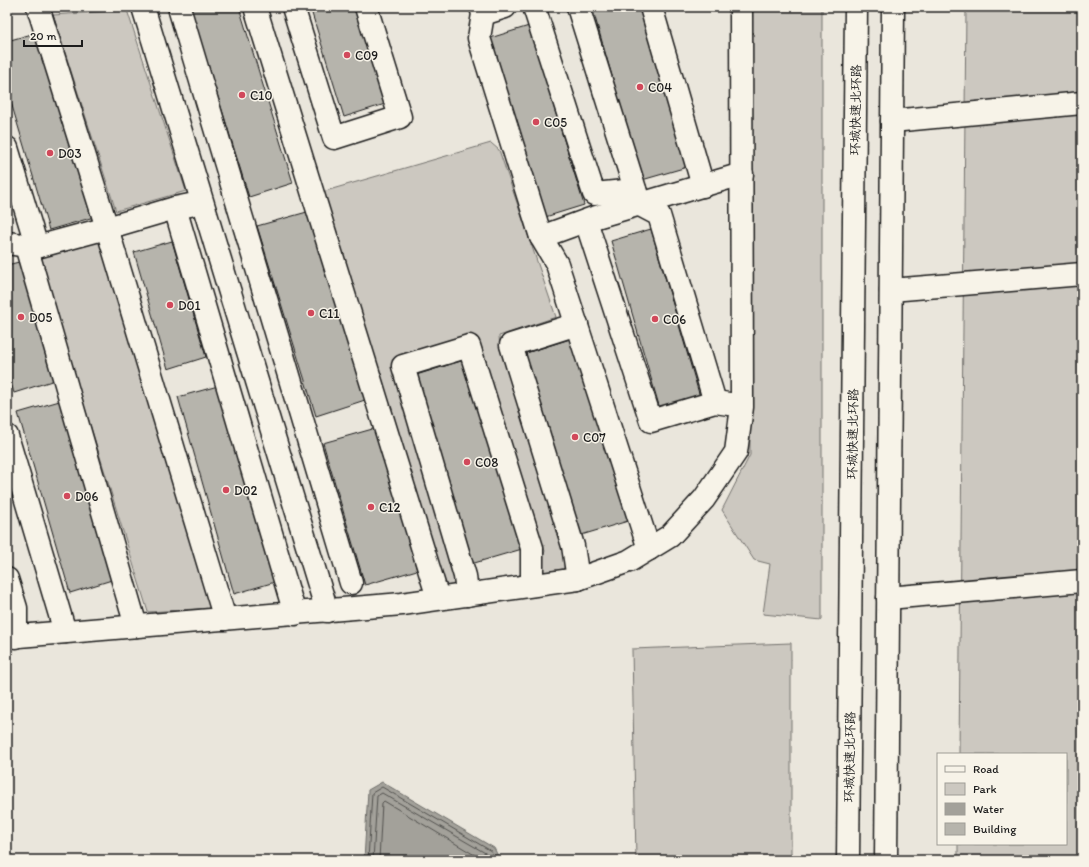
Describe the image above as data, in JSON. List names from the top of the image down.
{
  "streets": {
    "main road": ["环城快速北环路"]
  },
  "places": [
    "C09",
    "C04",
    "C10",
    "C05",
    "D03",
    "D01",
    "C11",
    "D05",
    "C06",
    "C07",
    "C08",
    "D02",
    "D06",
    "C12"
  ],
  "legend": [
    "Road",
    "Park",
    "Water",
    "Building"
  ],
  "scale_bar": "20 m"
}
